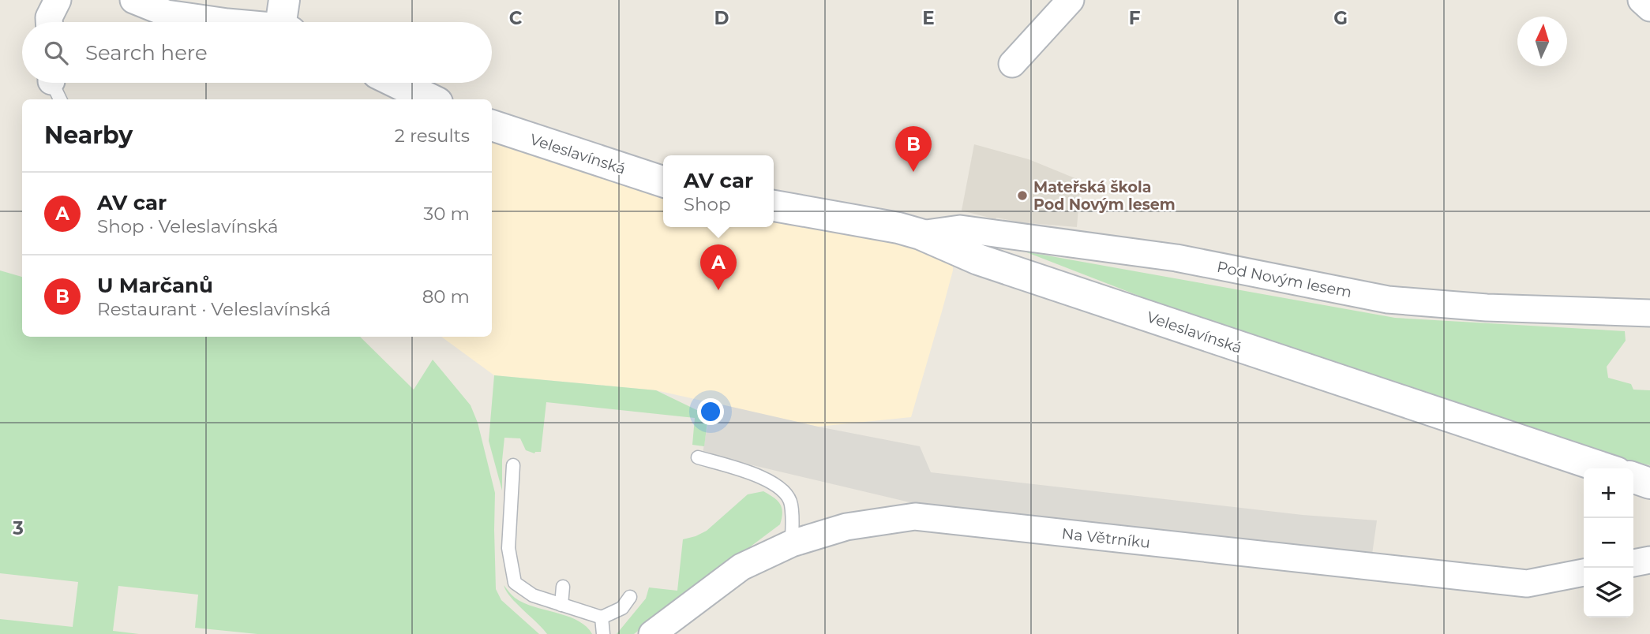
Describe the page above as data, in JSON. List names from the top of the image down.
{
  "streets": {
    "street": ["Veleslavínská", "Pod Novým lesem", "Na Větrníku"]
  },
  "crossings": [
    ["Veleslavínská", "Pod Novým lesem"]
  ],
  "places": ["Mateřská škola Pod Novým lesem"],
  "north": "top",
  "page": {
    "search": "Search here",
    "heading": ["Nearby", "2 results"],
    "pins": ["B", "A"],
    "popup": ["AV car", "Shop"],
    "list": [
      {
        "mark": "A",
        "name": "AV car",
        "note": "Shop · Veleslavínská",
        "value": "30 m"
      },
      {
        "mark": "B",
        "name": "U Marčanů",
        "note": "Restaurant · Veleslavínská",
        "value": "80 m"
      }
    ],
    "map_buttons": ["+", "−"]
  },
  "grid": {
    "columns": [
      "C",
      "D",
      "E",
      "F",
      "G"
    ],
    "rows": ["3"]
  }
}
